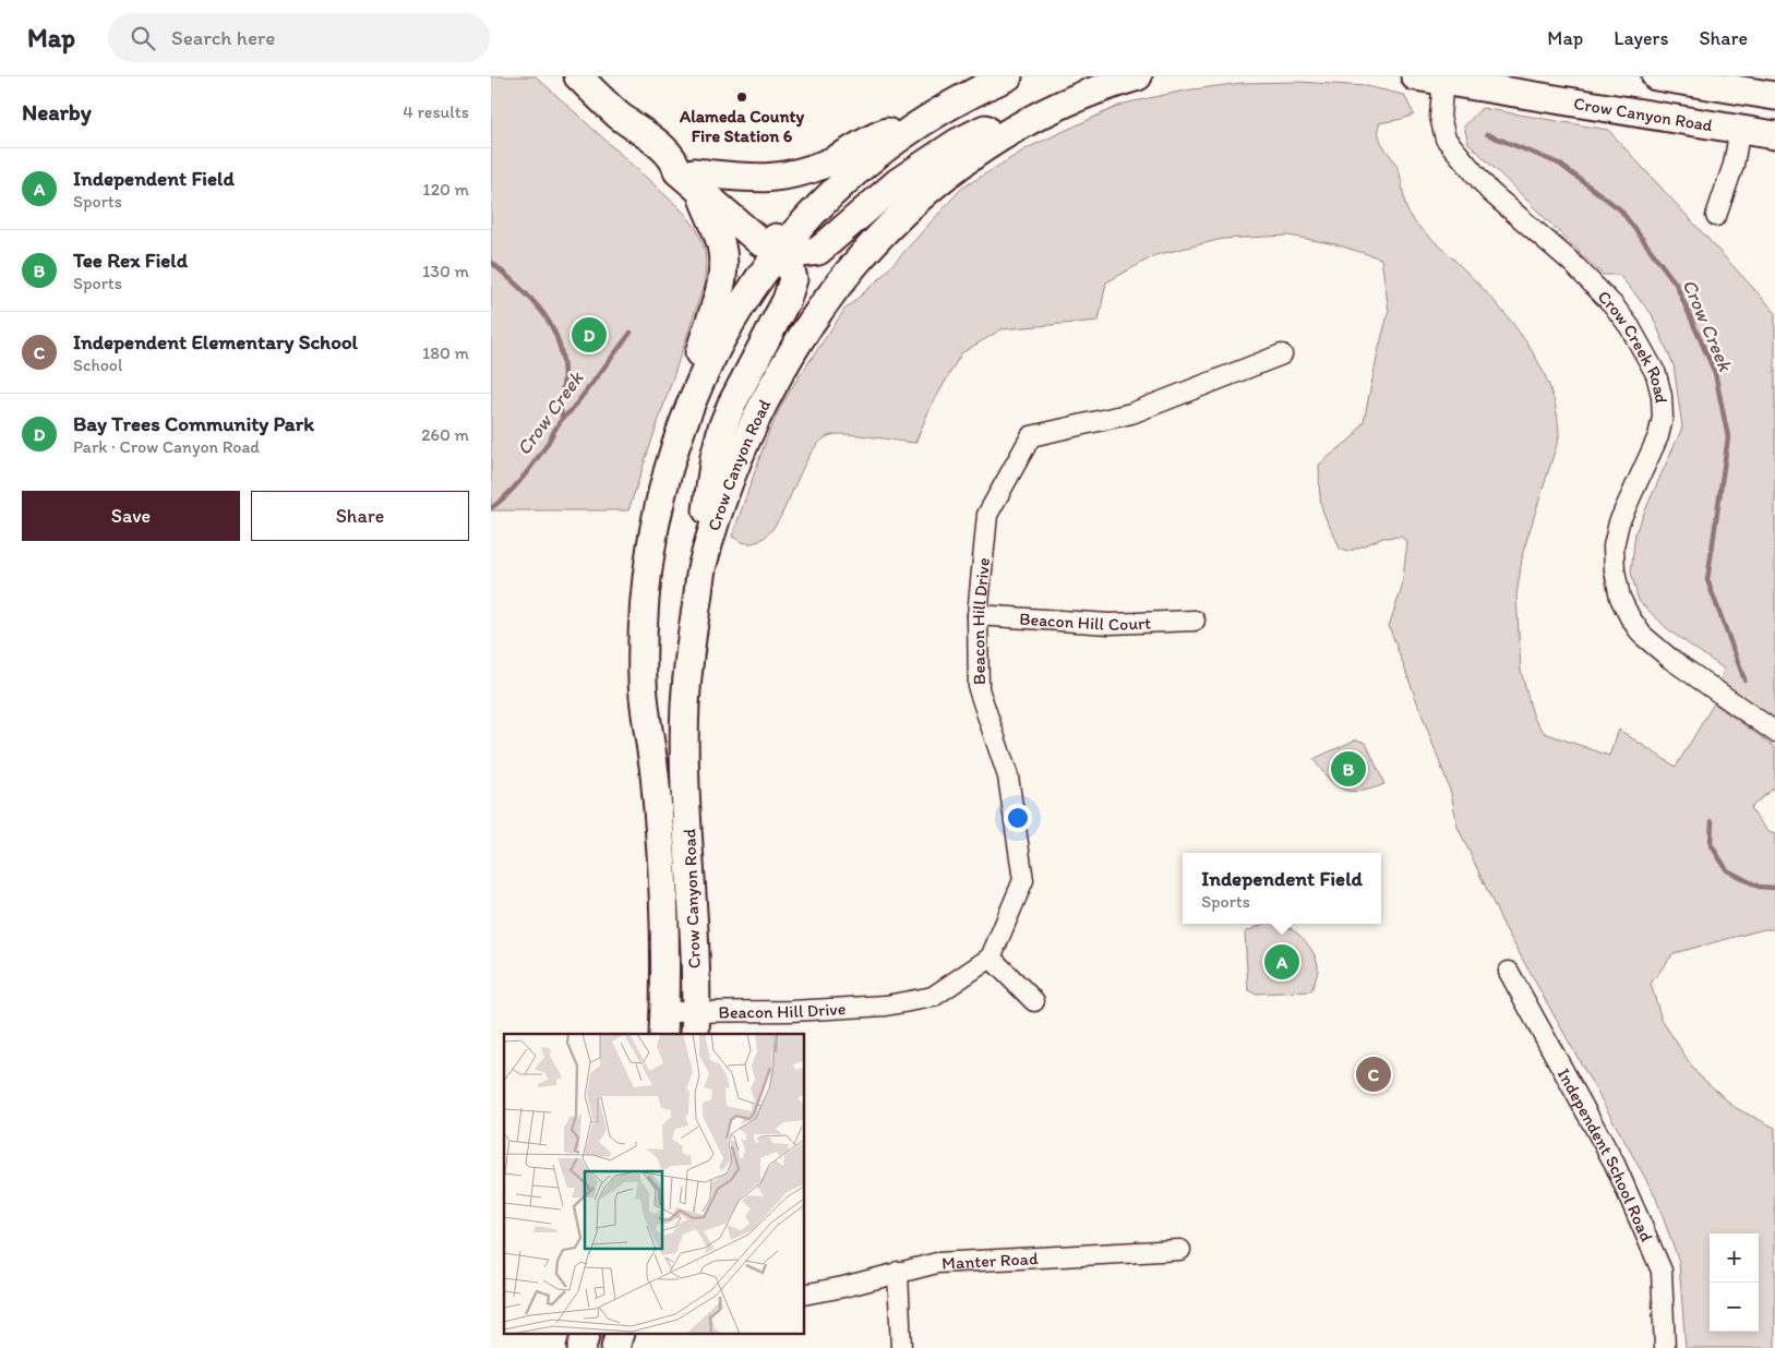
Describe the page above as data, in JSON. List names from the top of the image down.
{
  "streets": {
    "main road": ["Crow Canyon Road"],
    "street": [
      "Crow Creek Road",
      "Beacon Hill Court",
      "Beacon Hill Drive",
      "Independent School Road",
      "Manter Road"
    ]
  },
  "crossings": [
    ["Crow Canyon Road", "Crow Creek Road"],
    ["Crow Canyon Road", "Beacon Hill Drive"],
    ["Beacon Hill Court", "Beacon Hill Drive"]
  ],
  "water": ["Crow Creek"],
  "places": ["Alameda County Fire Station 6"],
  "page": {
    "header": "Map",
    "search": "Search here",
    "nav": ["Map", "Layers", "Share"],
    "heading": ["Nearby", "4 results"],
    "list": [
      {
        "mark": "A",
        "name": "Independent Field",
        "note": "Sports",
        "value": "120 m"
      },
      {
        "mark": "B",
        "name": "Tee Rex Field",
        "note": "Sports",
        "value": "130 m"
      },
      {
        "mark": "C",
        "name": "Independent Elementary School",
        "note": "School",
        "value": "180 m"
      },
      {
        "mark": "D",
        "name": "Bay Trees Community Park",
        "note": "Park · Crow Canyon Road",
        "value": "260 m"
      }
    ],
    "pins": [
      "D",
      "B",
      "A",
      "C"
    ],
    "buttons": ["Save", "Share"],
    "popup": ["Independent Field", "Sports"],
    "map_buttons": ["+", "−"]
  }
}
